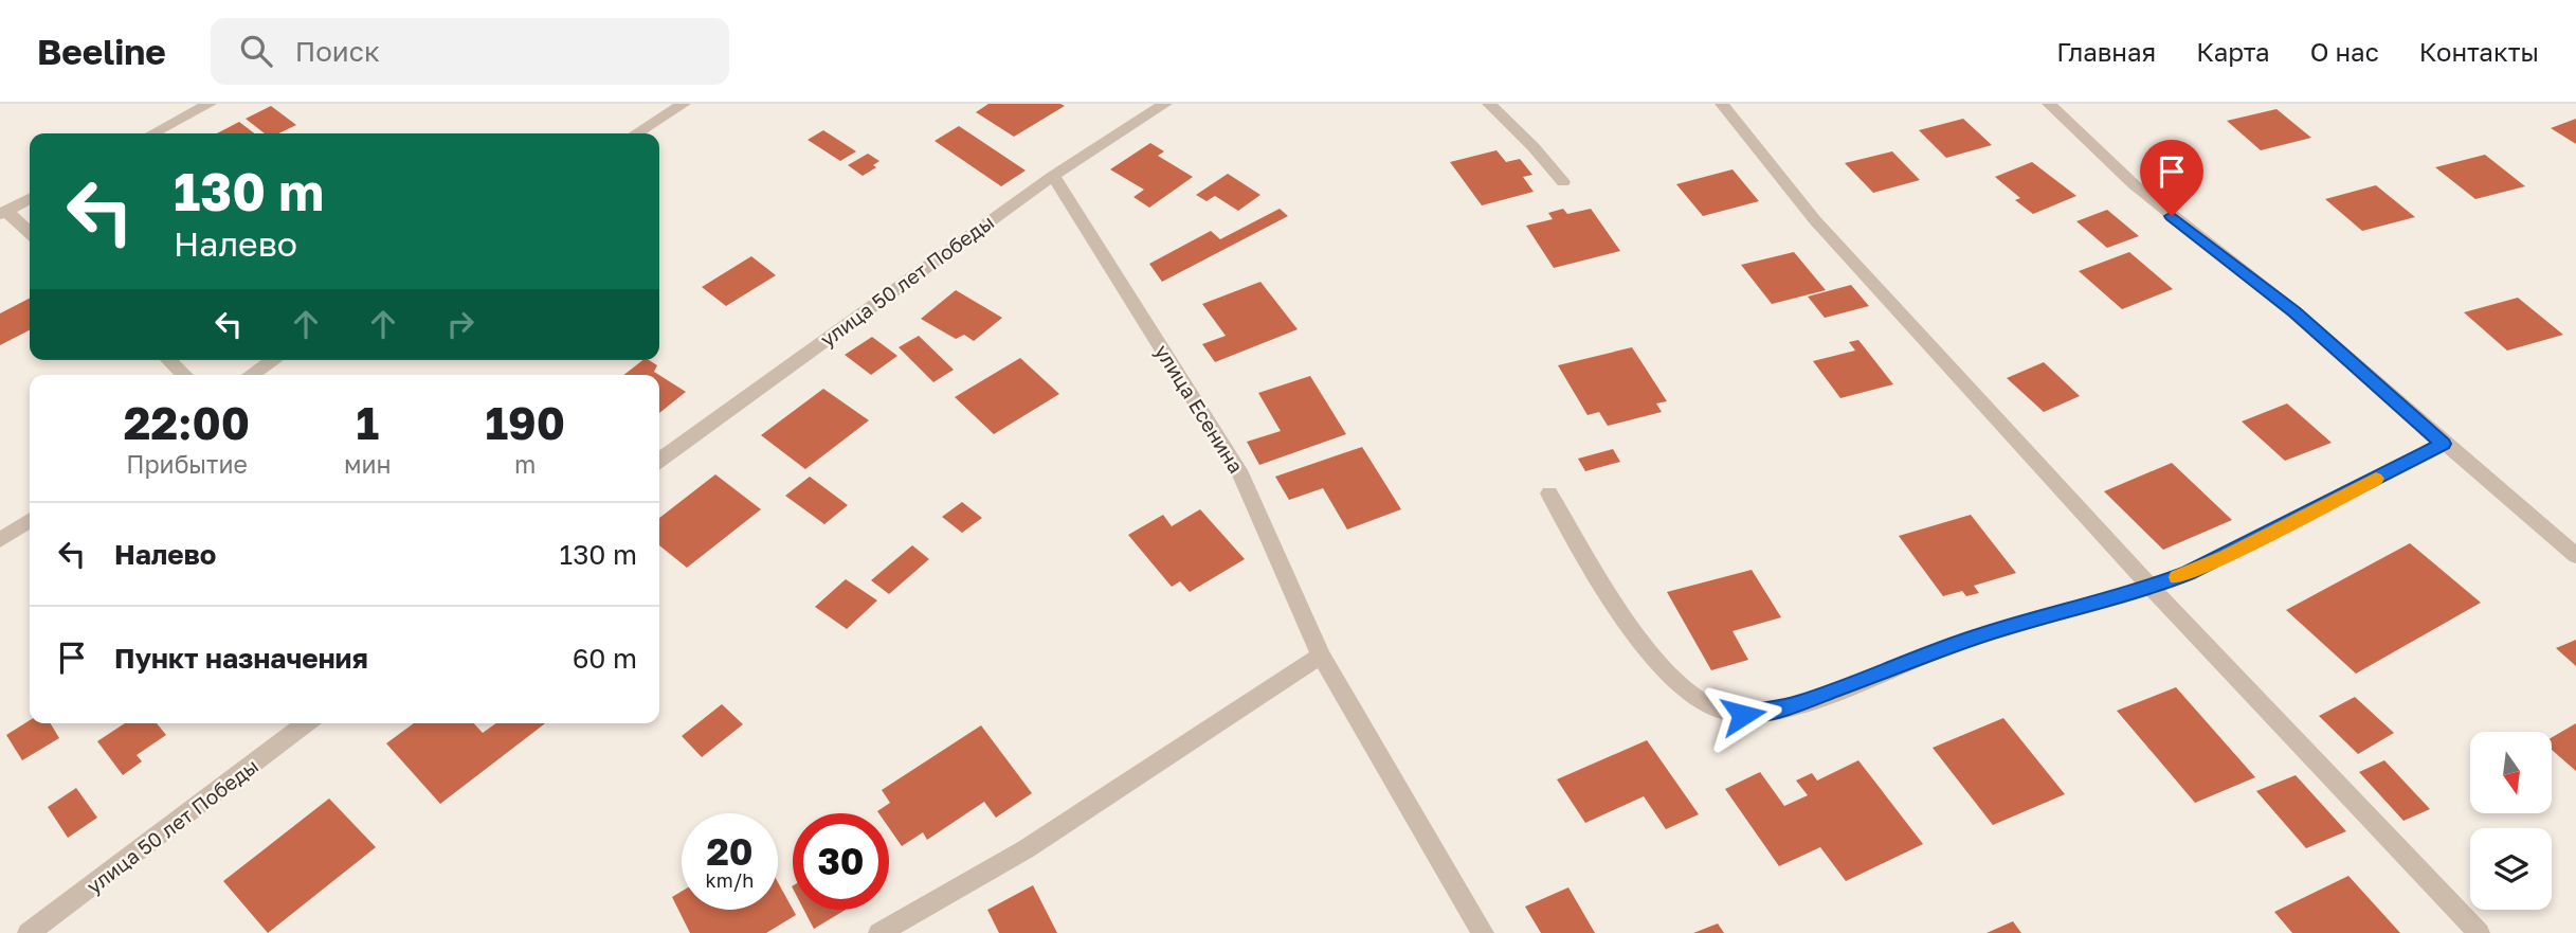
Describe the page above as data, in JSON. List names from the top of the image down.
{
  "streets": {
    "street": ["улица 50 лет Победы", "улица Есенина"]
  },
  "crossings": [
    ["улица 50 лет Победы", "улица Есенина"]
  ],
  "north": "bottom",
  "page": {
    "header": "Beeline",
    "search": "Поиск",
    "nav": [
      "Главная",
      "Карта",
      "О нас",
      "Контакты"
    ],
    "turn": ["130 m", "Налево"],
    "eta": [
      "22:00",
      "Прибытие",
      "1",
      "мин",
      "190",
      "m"
    ],
    "list": [
      {
        "name": "Налево",
        "value": "130 m"
      },
      {
        "name": "Пункт назначения",
        "value": "60 m"
      }
    ],
    "speed": "20 km/h",
    "limit": "30"
  }
}
